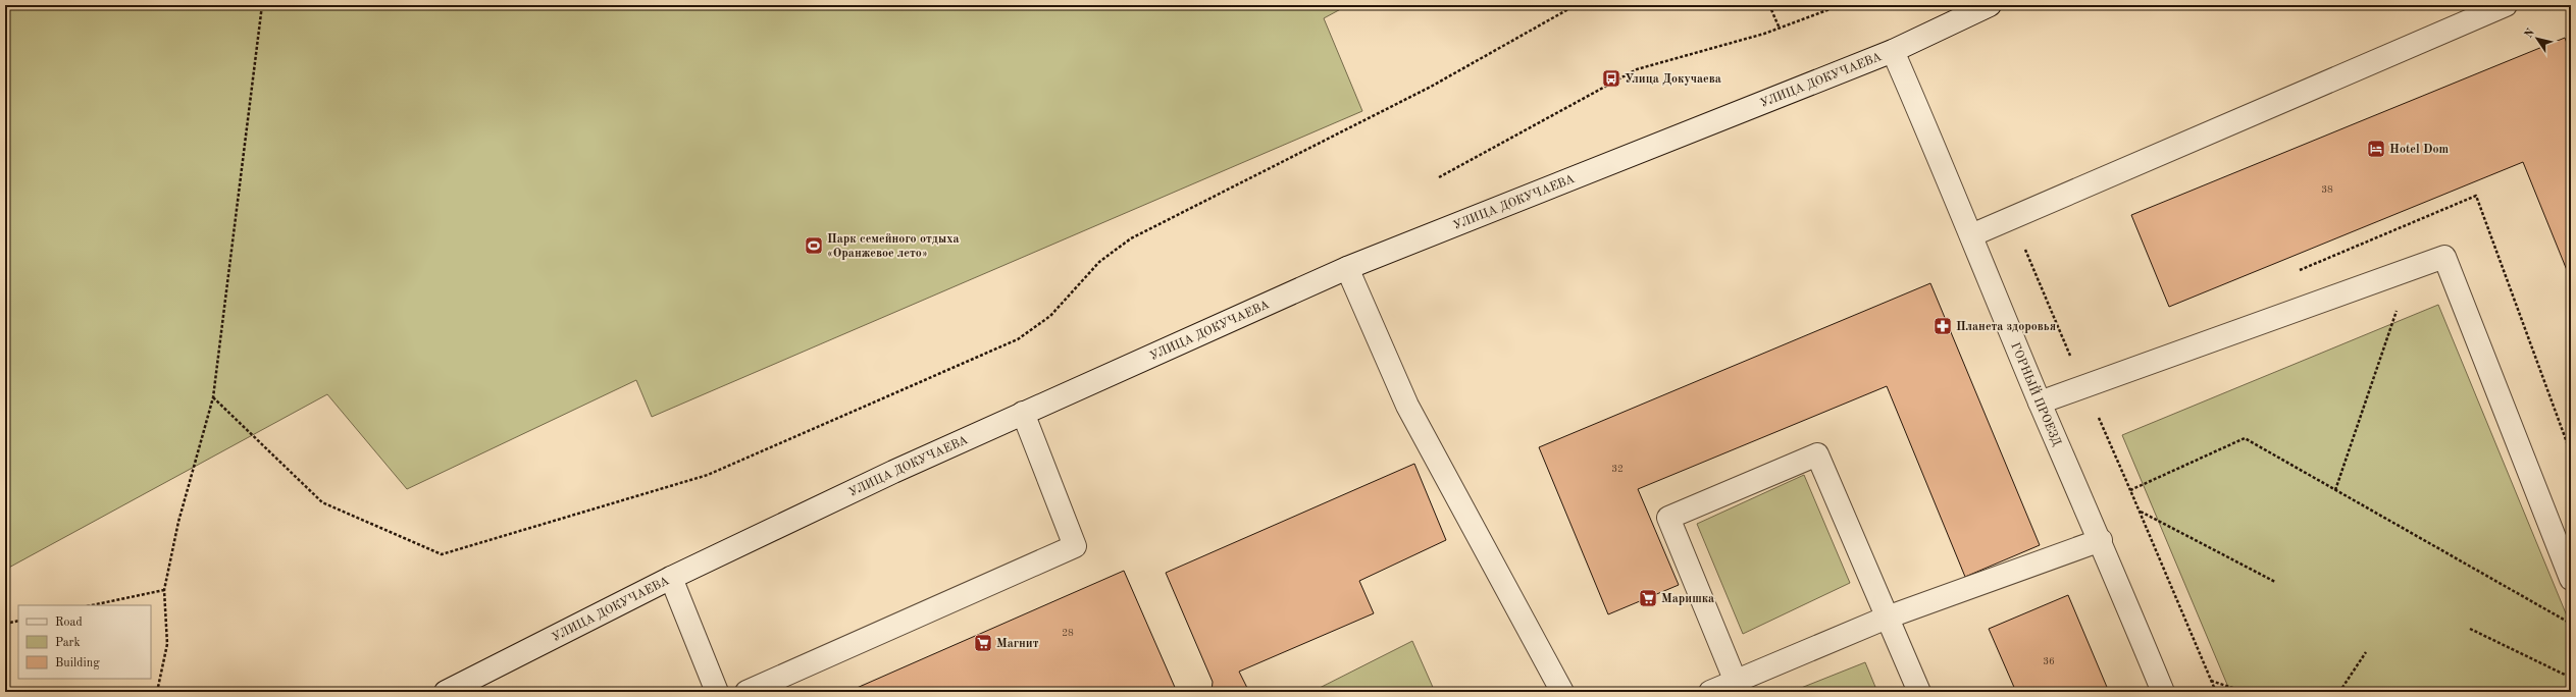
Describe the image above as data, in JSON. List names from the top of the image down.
{
  "streets": {
    "main road": ["УЛИЦА ДОКУЧАЕВА", "ГОРНЫЙ ПРОЕЗД"]
  },
  "crossings": [
    ["УЛИЦА ДОКУЧАЕВА", "ГОРНЫЙ ПРОЕЗД"]
  ],
  "places": {
    "bus stop": ["Улица Докучаева"],
    "hotel": ["Hotel Dom"],
    "sports": ["Парк семейного отдыха «Оранжевое лето»"],
    "pharmacy": ["Планета здоровья"],
    "supermarket": ["Маришка", "Магнит"]
  },
  "house_numbers": [
    "38",
    "32",
    "28",
    "36"
  ],
  "legend": ["Road", "Park", "Building"],
  "north": "top left"
}
